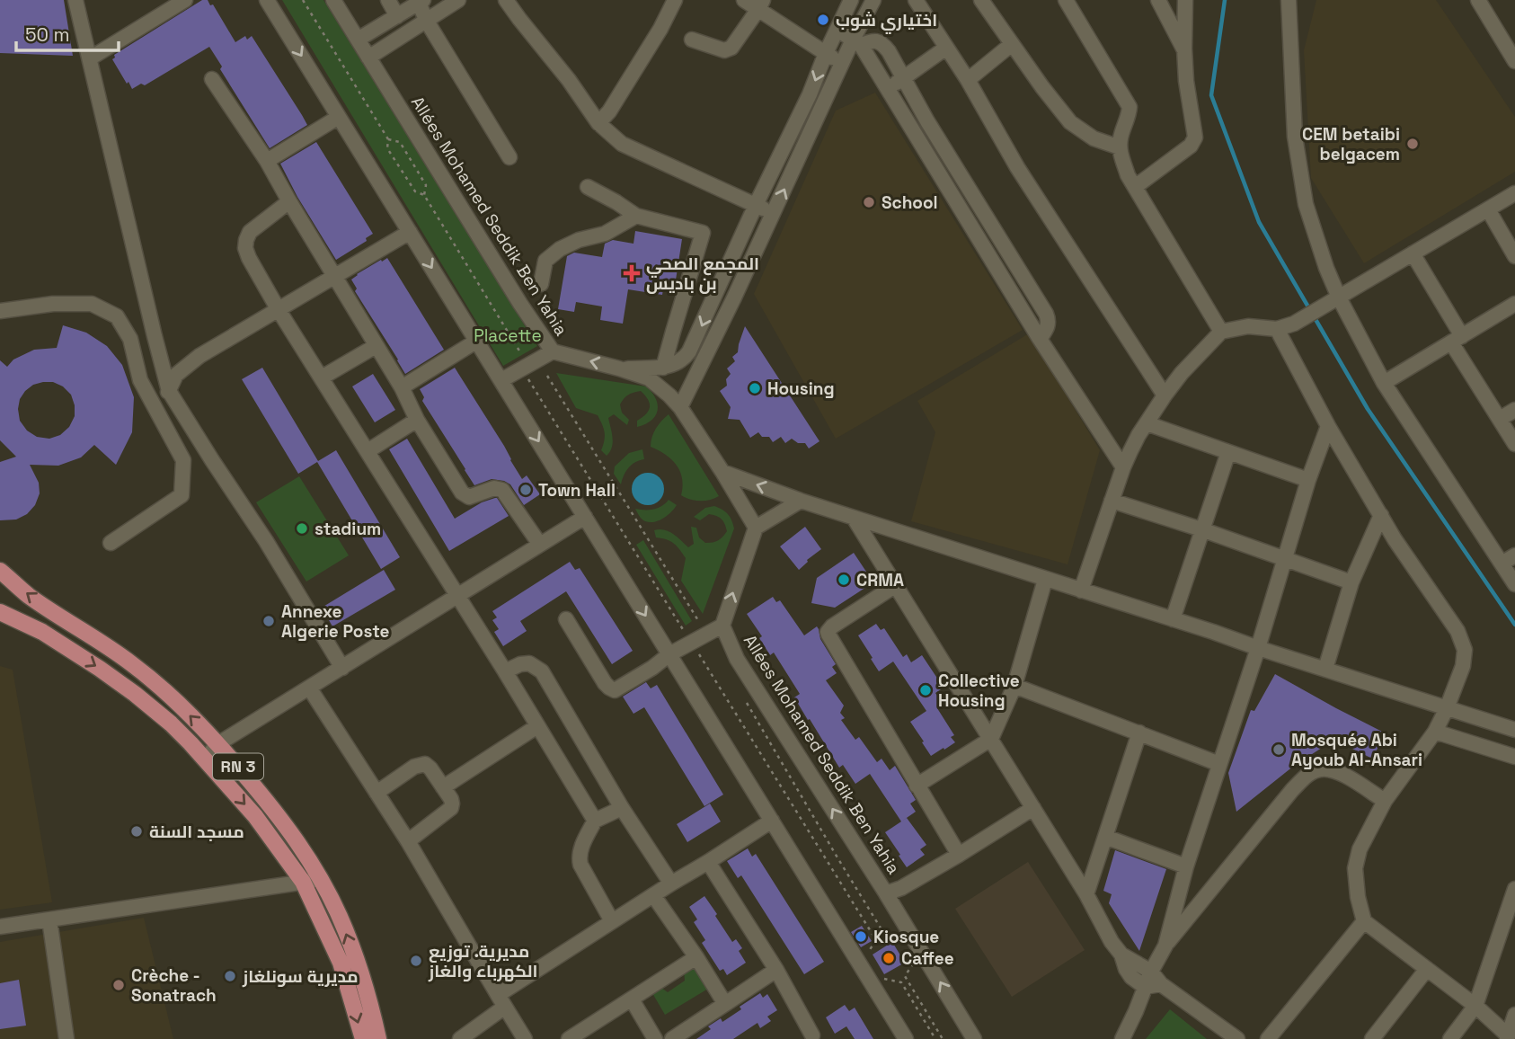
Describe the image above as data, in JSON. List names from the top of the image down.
{
  "streets": {
    "main road": ["RN 3"],
    "street": ["Allées Mohamed Seddik Ben Yahia"]
  },
  "parks": ["Placette"],
  "places": {
    "other": [
      "اختياري شوب",
      "CEM betaibi belgacem",
      "School",
      "Housing",
      "Town Hall",
      "stadium",
      "CRMA",
      "Annexe Algerie Poste",
      "ِCollective Housing",
      "Mosquée Abi Ayoub Al-Ansari",
      "مسجد السنة",
      "Kiosque",
      "Caffee",
      "مديرية. توزيع الكهرباء والغاز",
      "مديرية سونلغاز",
      "Crèche - Sonatrach"
    ],
    "health": ["المجمع الصحي بن باديس"]
  },
  "scale_bar": "50 m"
}
